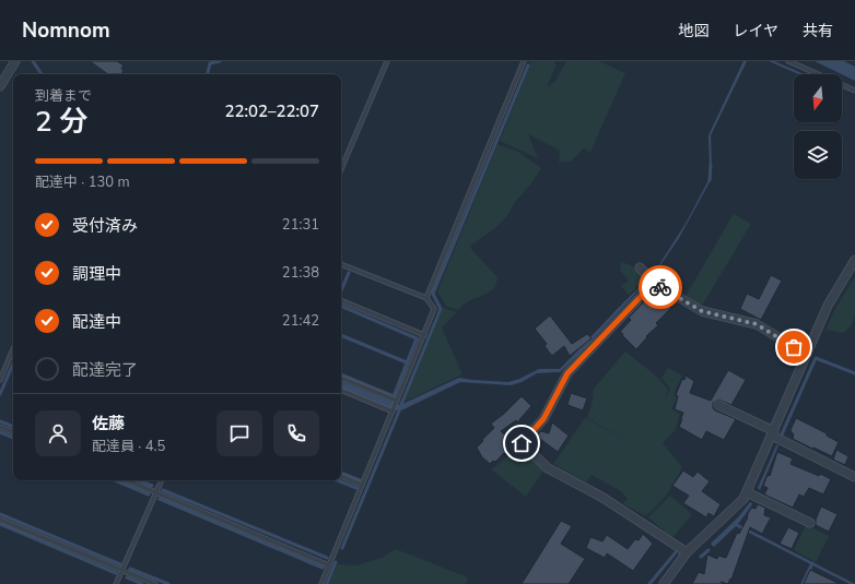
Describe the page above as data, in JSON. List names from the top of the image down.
{
  "north": "bottom",
  "page": {
    "header": "Nomnom",
    "nav": ["地図", "レイヤ", "共有"],
    "heading": ["2 分", "到着まで", "22:02–22:07"],
    "panel": ["佐藤", "配達員 · 4.5"],
    "bar": "配達中 · 130 m",
    "list": [
      ["受付済み", "21:31"],
      ["調理中", "21:38"],
      ["配達中", "21:42"],
      "配達完了"
    ]
  }
}
